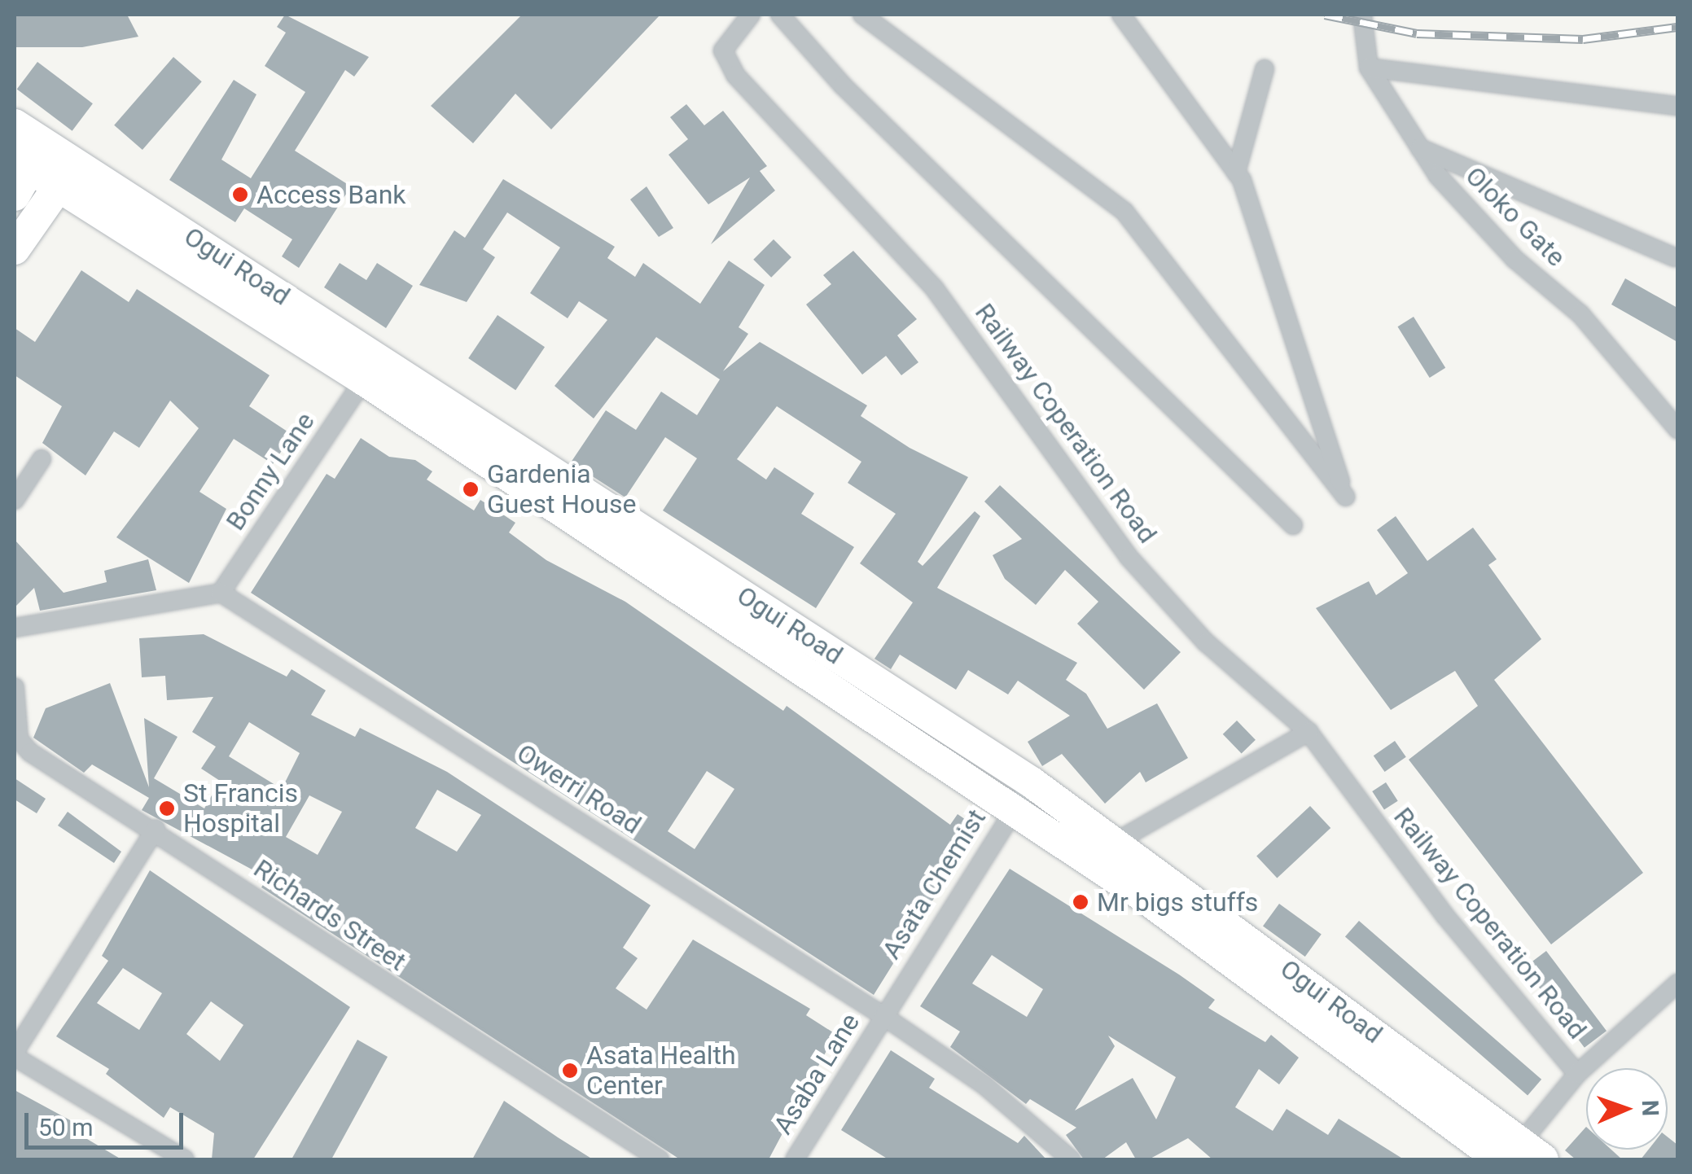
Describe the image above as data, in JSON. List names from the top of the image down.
{
  "streets": {
    "main road": ["Ogui Road"],
    "street": [
      "Oloko Gate",
      "Railway Coperation Road",
      "Bonny Lane",
      "Owerri Road",
      "Asata Chemist",
      "Richards Street",
      "Asaba Lane"
    ]
  },
  "crossings": [
    ["Ogui Road", "Bonny Lane"],
    ["Ogui Road", "Asata Chemist"],
    ["Bonny Lane", "Owerri Road"],
    ["Owerri Road", "Asata Chemist"],
    ["Owerri Road", "Asaba Lane"],
    ["Asata Chemist", "Asaba Lane"]
  ],
  "places": [
    "Access Bank",
    "Gardenia Guest House",
    "St Francis Hospital",
    "Mr bigs stuffs",
    "Asata Health Center"
  ],
  "scale_bar": "50 m",
  "north": "right"
}
